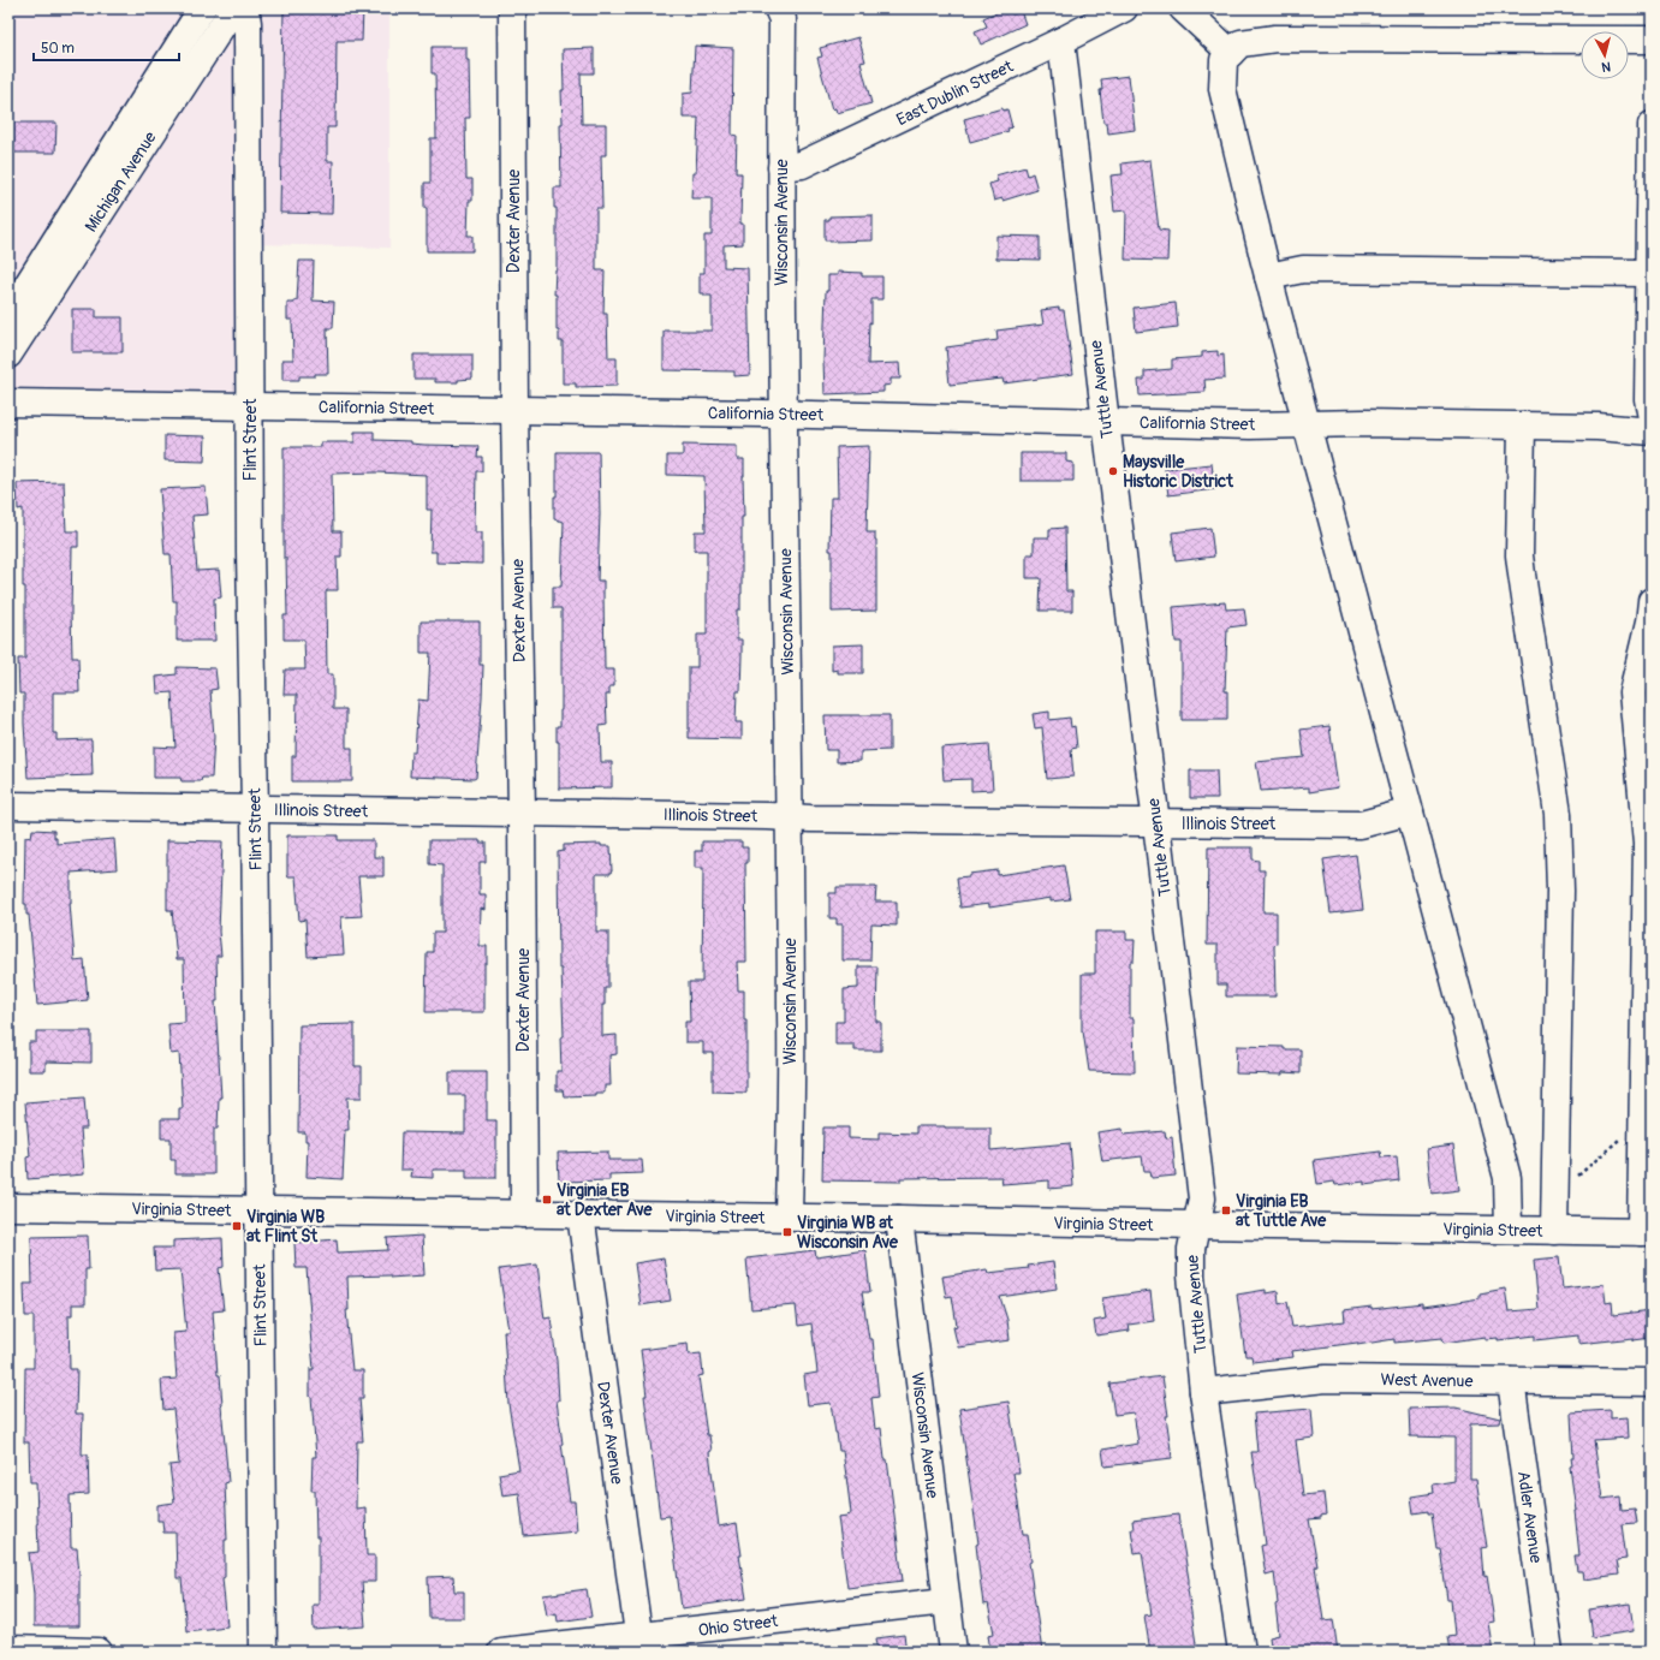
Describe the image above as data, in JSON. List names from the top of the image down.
{
  "streets": {
    "street": [
      "East Dublin Street",
      "Michigan Avenue",
      "Dexter Avenue",
      "Wisconsin Avenue",
      "Tuttle Avenue",
      "California Street",
      "Flint Street",
      "Illinois Street",
      "Virginia Street",
      "West Avenue",
      "Adler Avenue",
      "Ohio Street"
    ]
  },
  "crossings": [
    ["East Dublin Street", "Wisconsin Avenue"],
    ["East Dublin Street", "Tuttle Avenue"],
    ["Dexter Avenue", "California Street"],
    ["Dexter Avenue", "Illinois Street"],
    ["Dexter Avenue", "Virginia Street"],
    ["Dexter Avenue", "Ohio Street"],
    ["Wisconsin Avenue", "California Street"],
    ["Wisconsin Avenue", "Illinois Street"],
    ["Wisconsin Avenue", "Virginia Street"],
    ["Wisconsin Avenue", "Ohio Street"],
    ["Tuttle Avenue", "California Street"],
    ["Tuttle Avenue", "Illinois Street"],
    ["Tuttle Avenue", "Virginia Street"],
    ["Tuttle Avenue", "West Avenue"],
    ["California Street", "Flint Street"],
    ["Flint Street", "Illinois Street"],
    ["Flint Street", "Virginia Street"],
    ["West Avenue", "Adler Avenue"]
  ],
  "places": {
    "other": ["Maysville Historic District"],
    "transit": [
      "Virginia EB at Dexter Ave",
      "Virginia EB at Tuttle Ave",
      "Virginia WB at Flint St",
      "Virginia WB at Wisconsin Ave"
    ]
  },
  "scale_bar": "50 m",
  "north": "bottom"
}
